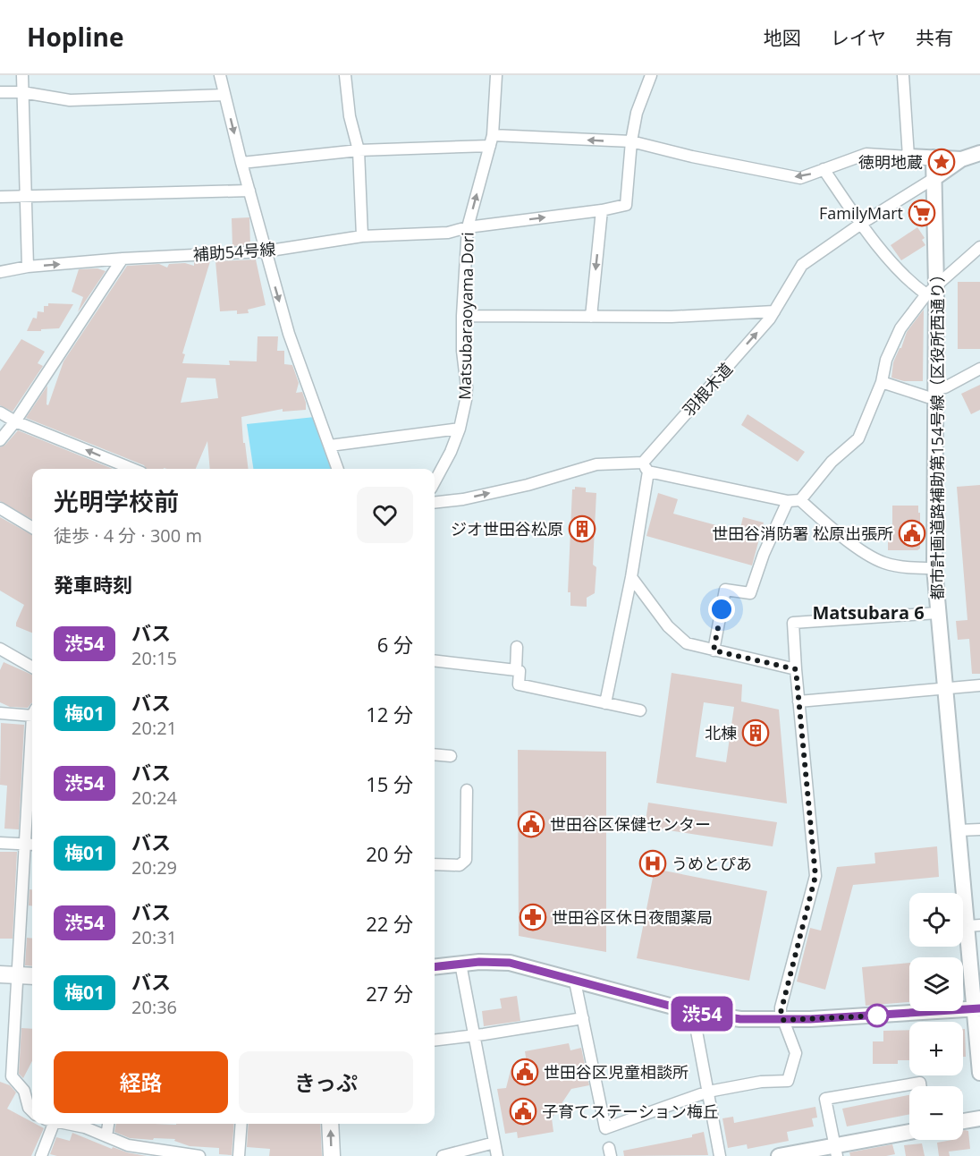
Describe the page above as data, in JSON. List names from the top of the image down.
{
  "streets": {
    "street": [
      "補助54号線",
      "Matsubaraoyama Dori",
      "羽根木道",
      "都市計画道路補助第154号線（区役所西通り）"
    ]
  },
  "crossings": [
    ["補助54号線", "Matsubaraoyama Dori"],
    ["羽根木道", "都市計画道路補助第154号線（区役所西通り）"]
  ],
  "one_way": ["羽根木道"],
  "districts": ["Matsubara 6"],
  "places": {
    "place": ["徳明地蔵"],
    "supermarket": ["FamilyMart"],
    "building": ["ジオ世田谷松原", "北棟"],
    "public building": [
      "世田谷消防署 松原出張所",
      "世田谷区保健センター",
      "世田谷区児童相談所",
      "子育てステーション梅丘"
    ],
    "hospital": ["うめとぴあ"],
    "pharmacy": ["世田谷区休日夜間薬局"]
  },
  "lines": ["bus line 渋54"],
  "page": {
    "header": "Hopline",
    "nav": ["地図", "レイヤ", "共有"],
    "on_map": "渋54",
    "heading": [
      ["光明学校前", "徒歩 · 4 分 · 300 m"],
      "発車時刻"
    ],
    "list": [
      {
        "mark": "渋54",
        "name": "バス",
        "note": "20:15",
        "value": "6 分"
      },
      {
        "mark": "梅01",
        "name": "バス",
        "note": "20:21",
        "value": "12 分"
      },
      {
        "mark": "渋54",
        "name": "バス",
        "note": "20:24",
        "value": "15 分"
      },
      {
        "mark": "梅01",
        "name": "バス",
        "note": "20:29",
        "value": "20 分"
      },
      {
        "mark": "渋54",
        "name": "バス",
        "note": "20:31",
        "value": "22 分"
      },
      {
        "mark": "梅01",
        "name": "バス",
        "note": "20:36",
        "value": "27 分"
      }
    ],
    "map_buttons": ["+", "−"],
    "buttons": ["経路", "きっぷ"]
  }
}
